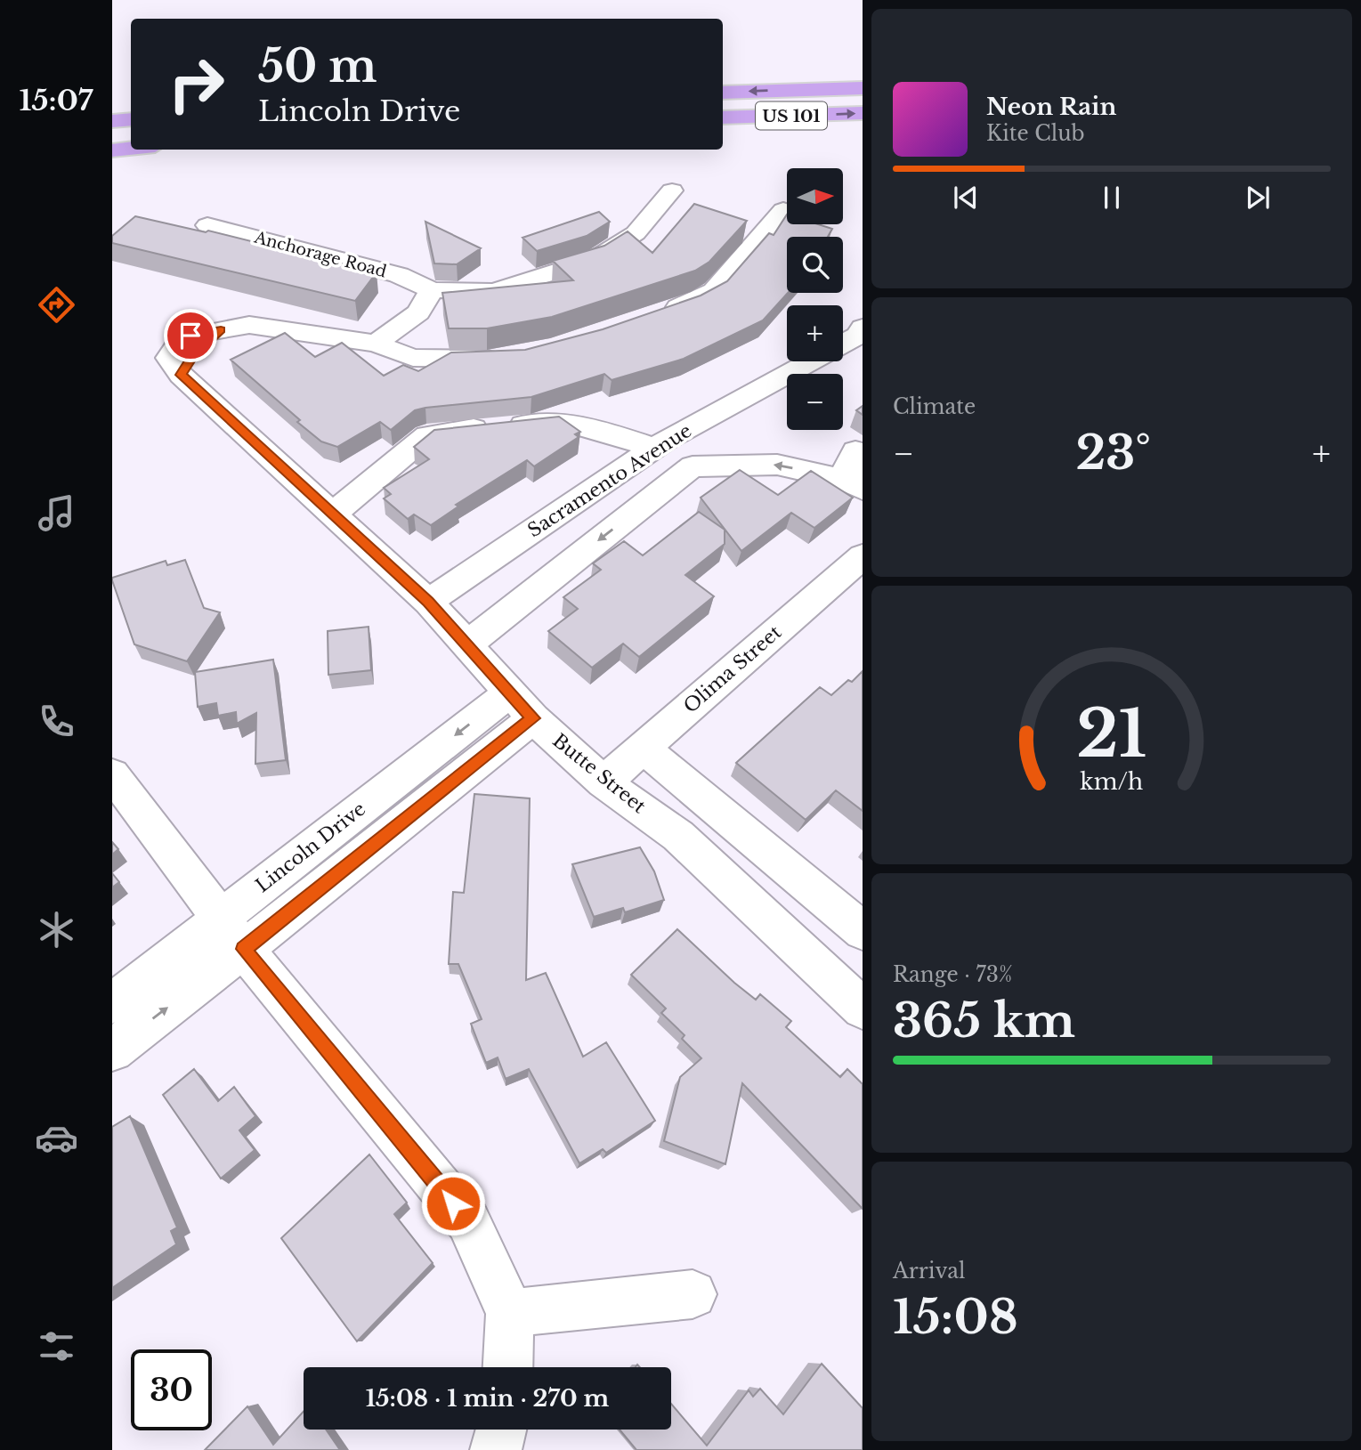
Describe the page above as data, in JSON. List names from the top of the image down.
{
  "streets": {
    "highway": ["US 101"],
    "street": [
      "Anchorage Road",
      "Sacramento Avenue",
      "Olima Street",
      "Butte Street",
      "Lincoln Drive"
    ]
  },
  "crossings": [
    ["Sacramento Avenue", "Butte Street"],
    ["Olima Street", "Butte Street"],
    ["Butte Street", "Lincoln Drive"]
  ],
  "north": "right",
  "page": {
    "tabs": "15:07",
    "turn": ["50 m", "Lincoln Drive"],
    "song": ["Neon Rain", "Kite Club"],
    "map_buttons": ["+", "−"],
    "tile": [
      "Climate",
      ["Range · 73%", "365 km"],
      ["Arrival", "15:08"]
    ],
    "heat": ["−", "23°", "+"],
    "limit": "30",
    "trip": "15:08 · 1 min · 270 m",
    "gauge": ["21", "km/h"]
  }
}
